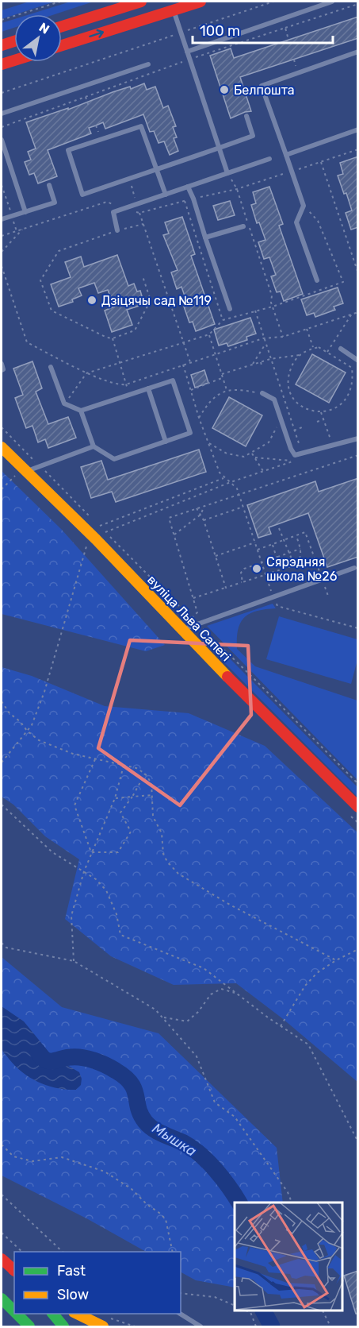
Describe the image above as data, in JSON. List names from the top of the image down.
{
  "streets": {
    "street": ["вуліца Льва Сапегі"]
  },
  "water": ["Мышка"],
  "places": ["Белпошта", "Дзіцячы сад №119", "Сярэдняя школа №26"],
  "legend": ["Fast", "Slow"],
  "scale_bar": "100 m",
  "north": "top right"
}
